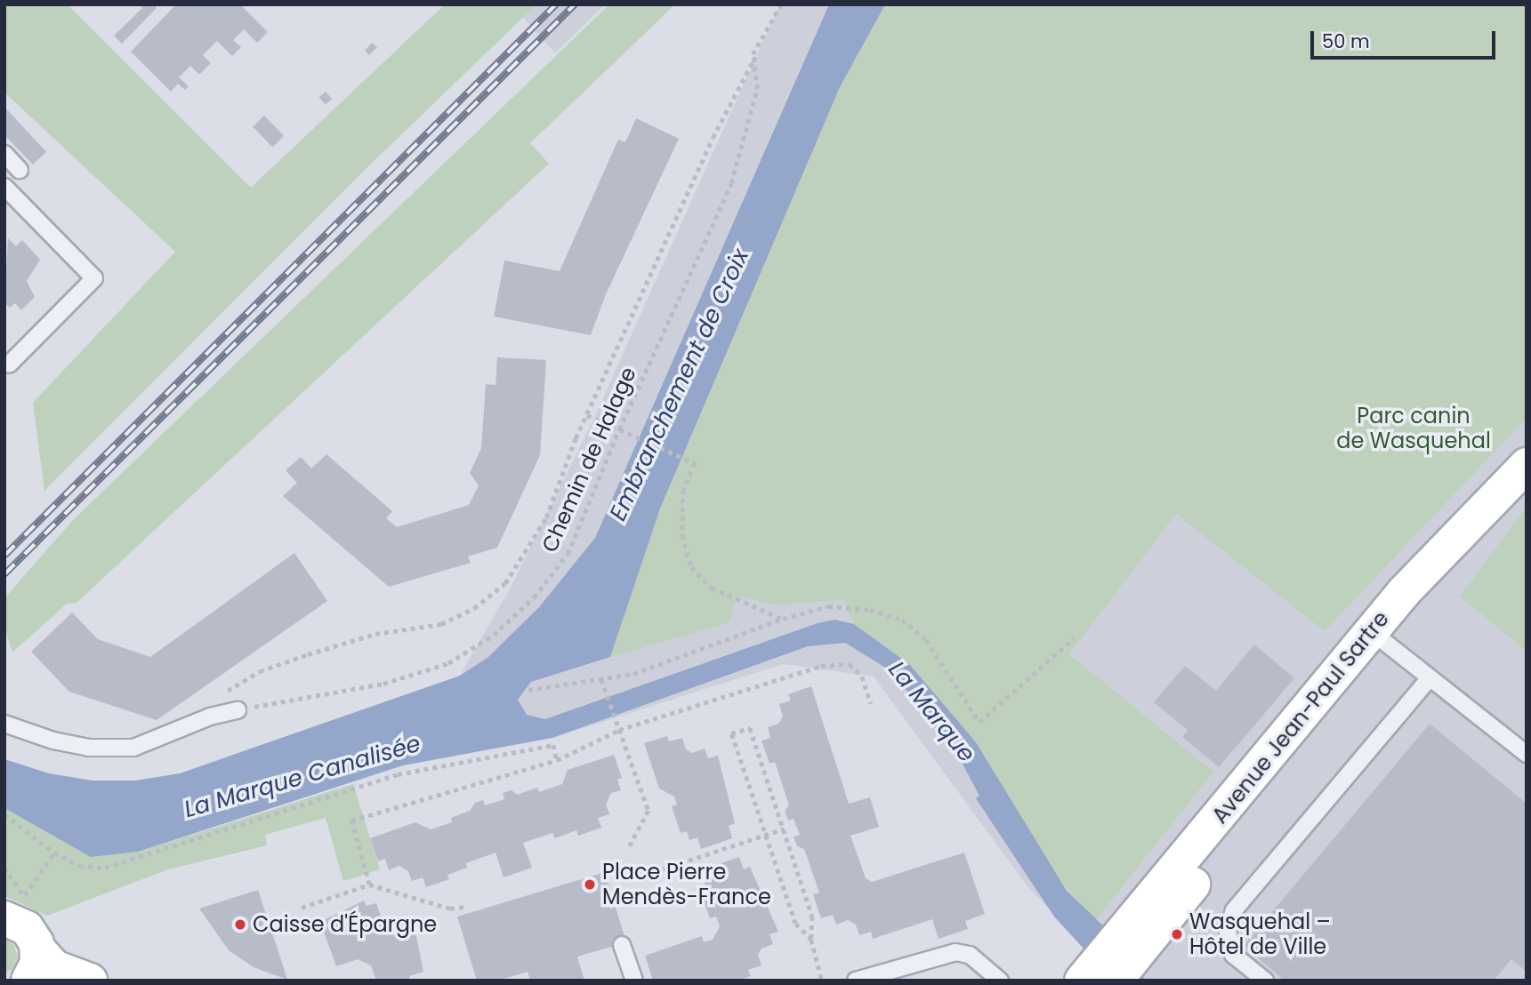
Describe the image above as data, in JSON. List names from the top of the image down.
{
  "streets": {
    "street": ["Avenue Jean-Paul Sartre"],
    "path": ["Chemin de Halage"]
  },
  "water": ["Embranchement de Croix", "La Marque", "La Marque Canalisée"],
  "parks": ["Parc canin de Wasquehal"],
  "places": ["Place Pierre Mendès-France", "Caisse d'Épargne", "Wasquehal – Hôtel de Ville"],
  "scale_bar": "50 m"
}
